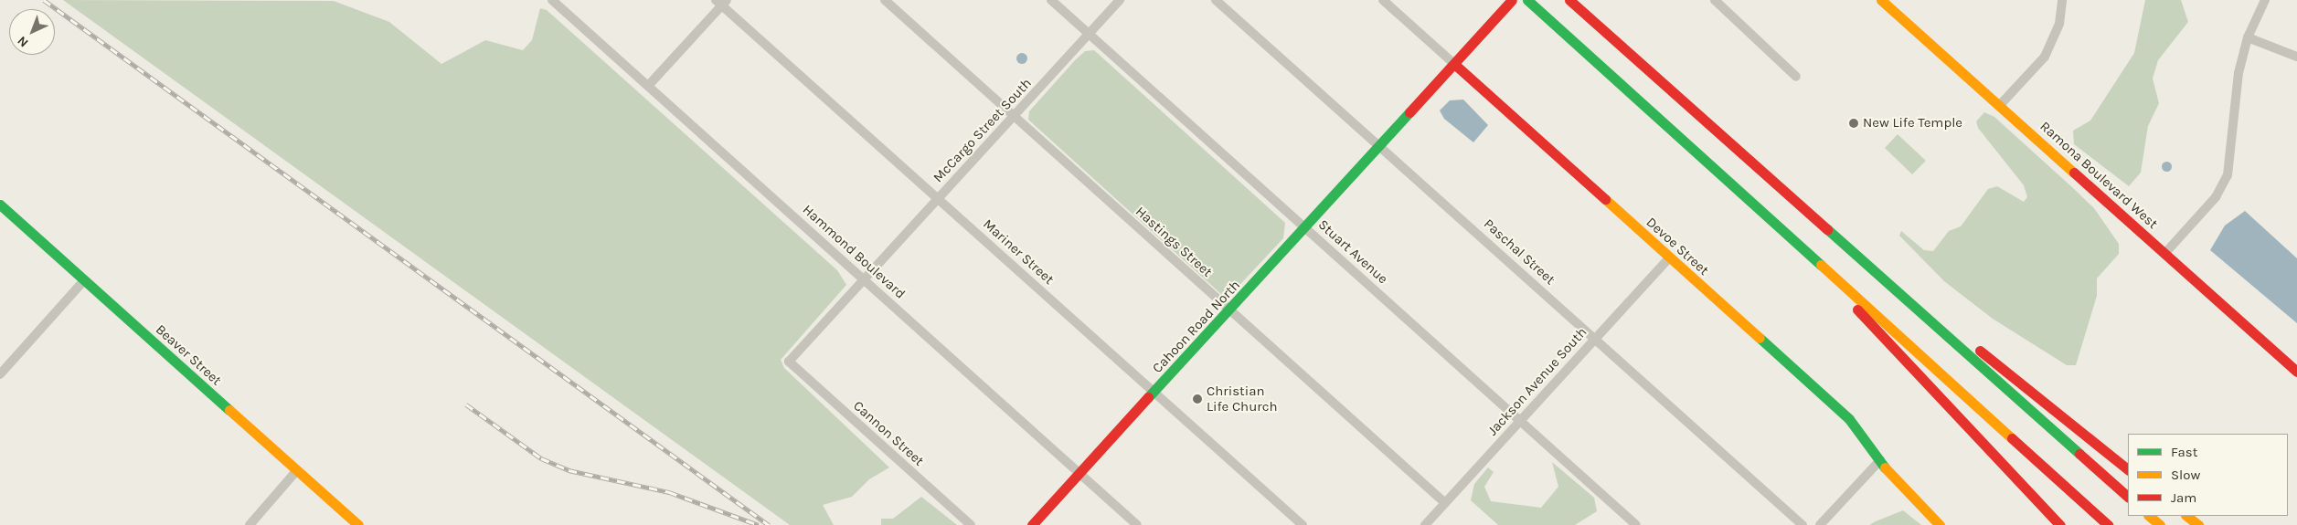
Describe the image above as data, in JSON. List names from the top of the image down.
{
  "streets": {
    "main road": [
      "Ramona Boulevard West",
      "Devoe Street",
      "Cahoon Road North",
      "Beaver Street"
    ],
    "street": [
      "McCargo Street South",
      "Hastings Street",
      "Hammond Boulevard",
      "Mariner Street",
      "Stuart Avenue",
      "Paschal Street",
      "Jackson Avenue South",
      "Cannon Street"
    ]
  },
  "crossings": [
    ["McCargo Street South", "Hastings Street"],
    ["McCargo Street South", "Hammond Boulevard"],
    ["McCargo Street South", "Mariner Street"],
    ["McCargo Street South", "Stuart Avenue"],
    ["McCargo Street South", "Cannon Street"],
    ["Hastings Street", "Cahoon Road North"],
    ["Hastings Street", "Jackson Avenue South"],
    ["Devoe Street", "Cahoon Road North"],
    ["Devoe Street", "Jackson Avenue South"],
    ["Hammond Boulevard", "Cahoon Road North"],
    ["Mariner Street", "Cahoon Road North"],
    ["Stuart Avenue", "Cahoon Road North"],
    ["Stuart Avenue", "Jackson Avenue South"],
    ["Paschal Street", "Cahoon Road North"],
    ["Paschal Street", "Jackson Avenue South"]
  ],
  "places": ["New Life Temple", "Christian Life Church"],
  "legend": ["Fast", "Slow", "Jam"],
  "north": "bottom left"
}
